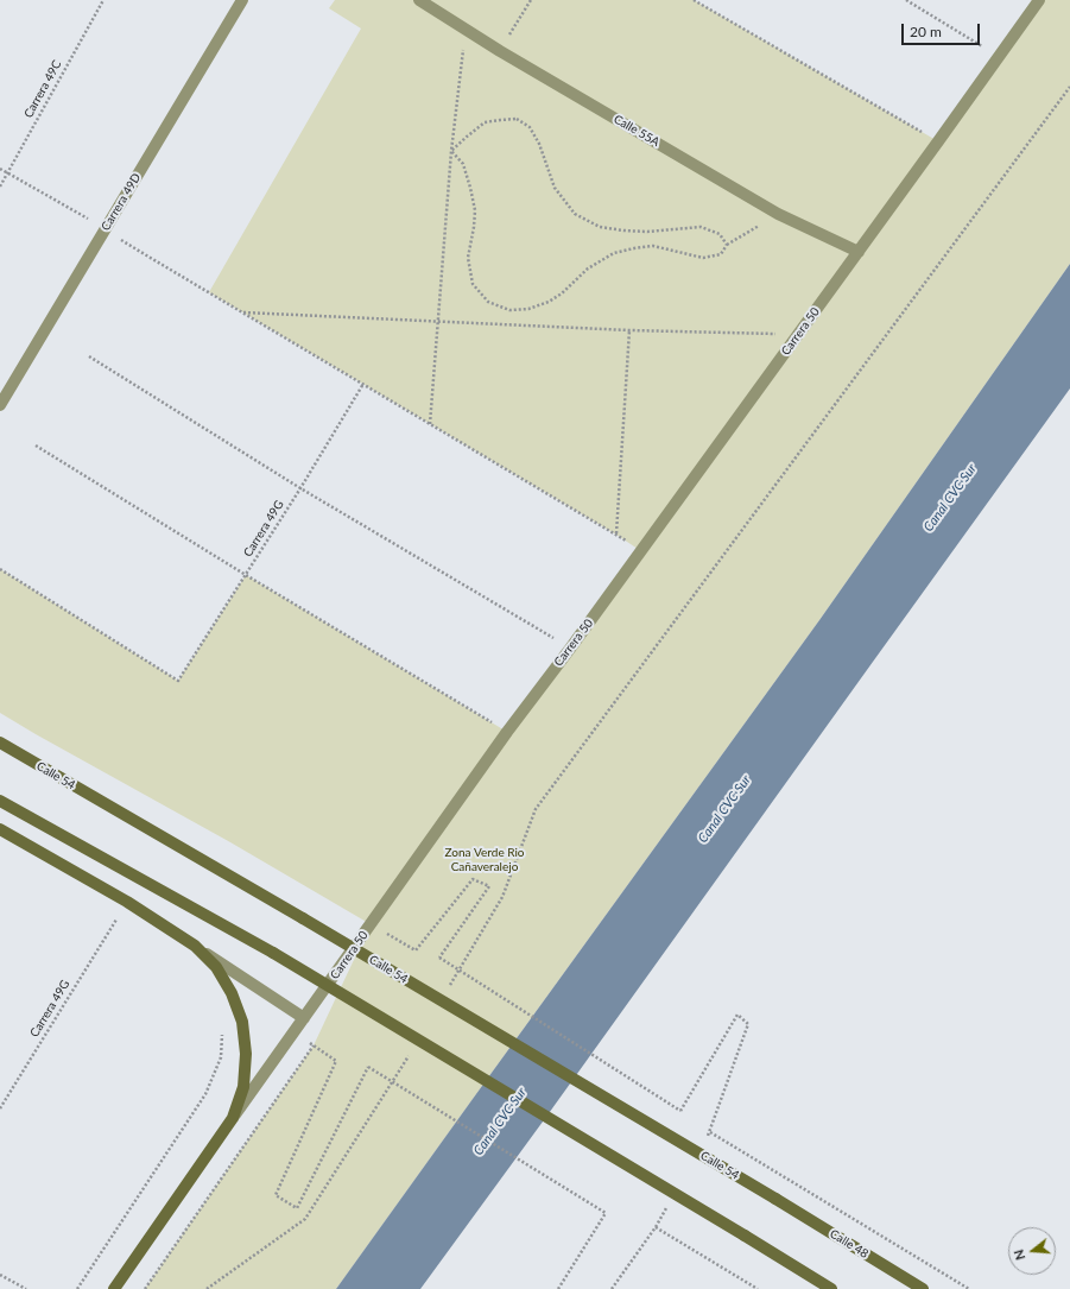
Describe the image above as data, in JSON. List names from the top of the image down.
{
  "streets": {
    "main road": ["Carrera 50", "Calle 54", "Calle 48"],
    "street": ["Calle 55A", "Carrera 49D"],
    "path": ["Carrera 49C", "Carrera 49G"]
  },
  "crossings": [
    ["Calle 55A", "Carrera 50"],
    ["Calle 54", "Calle 48"]
  ],
  "water": ["Canal CVC Sur"],
  "parks": ["Zona Verde Rio Cañaveralejo"],
  "scale_bar": "20 m",
  "north": "left"
}
